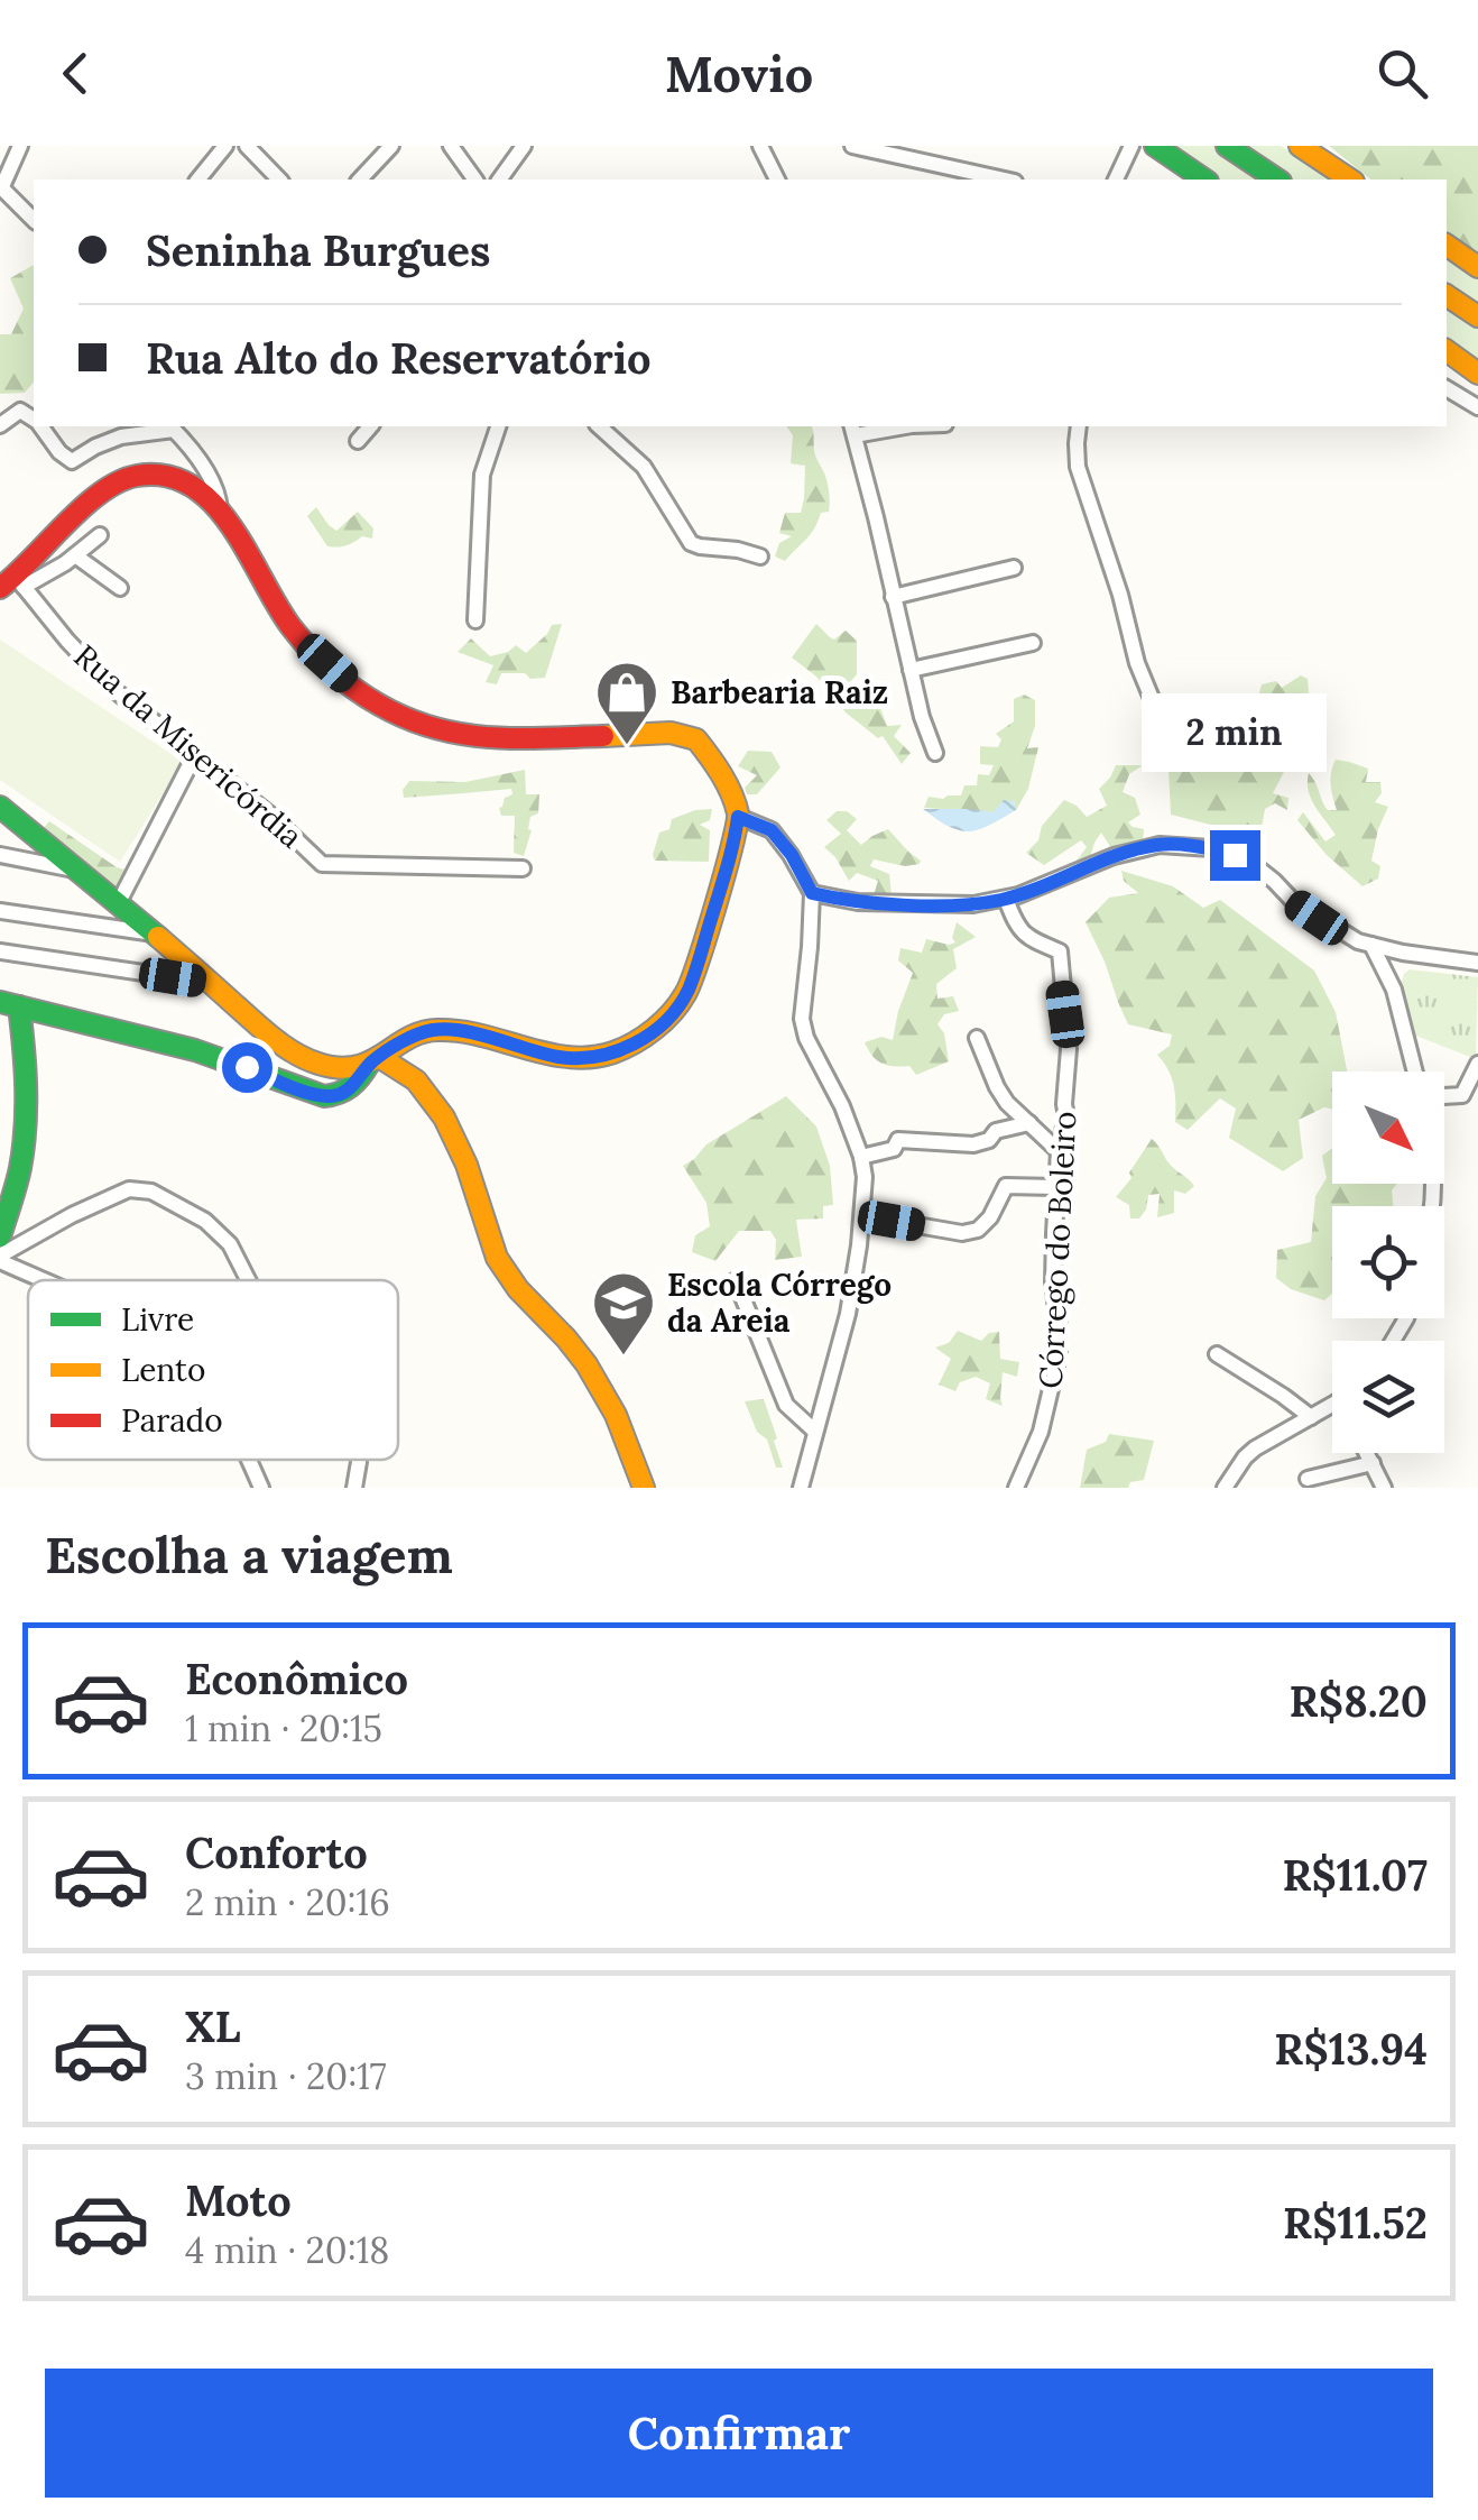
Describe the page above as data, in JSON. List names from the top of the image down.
{
  "streets": {
    "street": ["Rua da Misericórdia", "Córrego do Boleiro"]
  },
  "places": {
    "shop": ["Barbearia Raiz"],
    "school or university": ["Escola Córrego da Areia"]
  },
  "legend": ["Livre", "Lento", "Parado"],
  "north": "bottom right",
  "page": {
    "header": "Movio",
    "banner": ["Seninha Burgues", "Rua Alto do Reservatório"],
    "bubble": "2 min",
    "heading": "Escolha a viagem",
    "list": [
      {
        "name": "Econômico",
        "note": "1 min · 20:15",
        "value": "R$8.20"
      },
      {
        "name": "Conforto",
        "note": "2 min · 20:16",
        "value": "R$11.07"
      },
      {
        "name": "XL",
        "note": "3 min · 20:17",
        "value": "R$13.94"
      },
      {
        "name": "Moto",
        "note": "4 min · 20:18",
        "value": "R$11.52"
      }
    ],
    "buttons": "Confirmar"
  }
}
